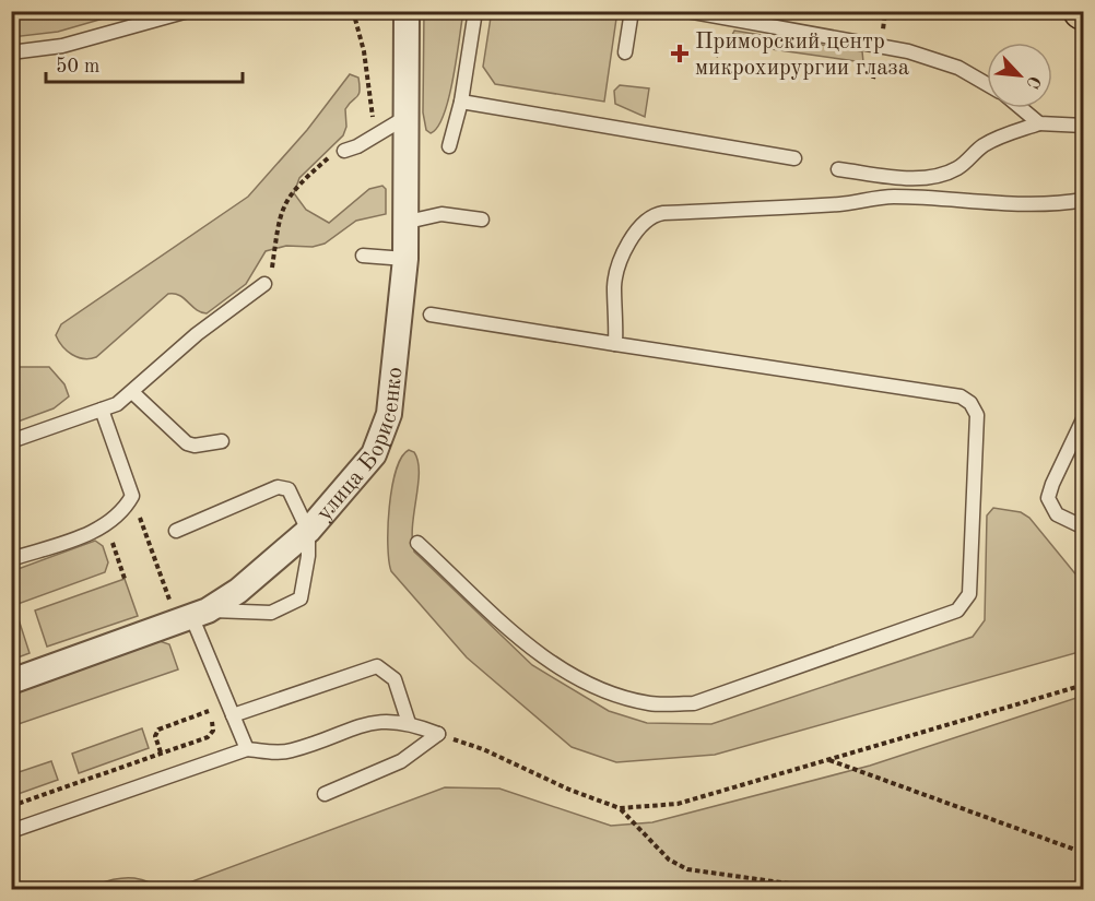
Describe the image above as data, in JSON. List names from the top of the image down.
{
  "streets": {
    "street": ["улица Борисенко"]
  },
  "places": {
    "health": ["Приморский центр микрохирургии глаза"]
  },
  "scale_bar": "50 m",
  "north": "bottom right"
}
